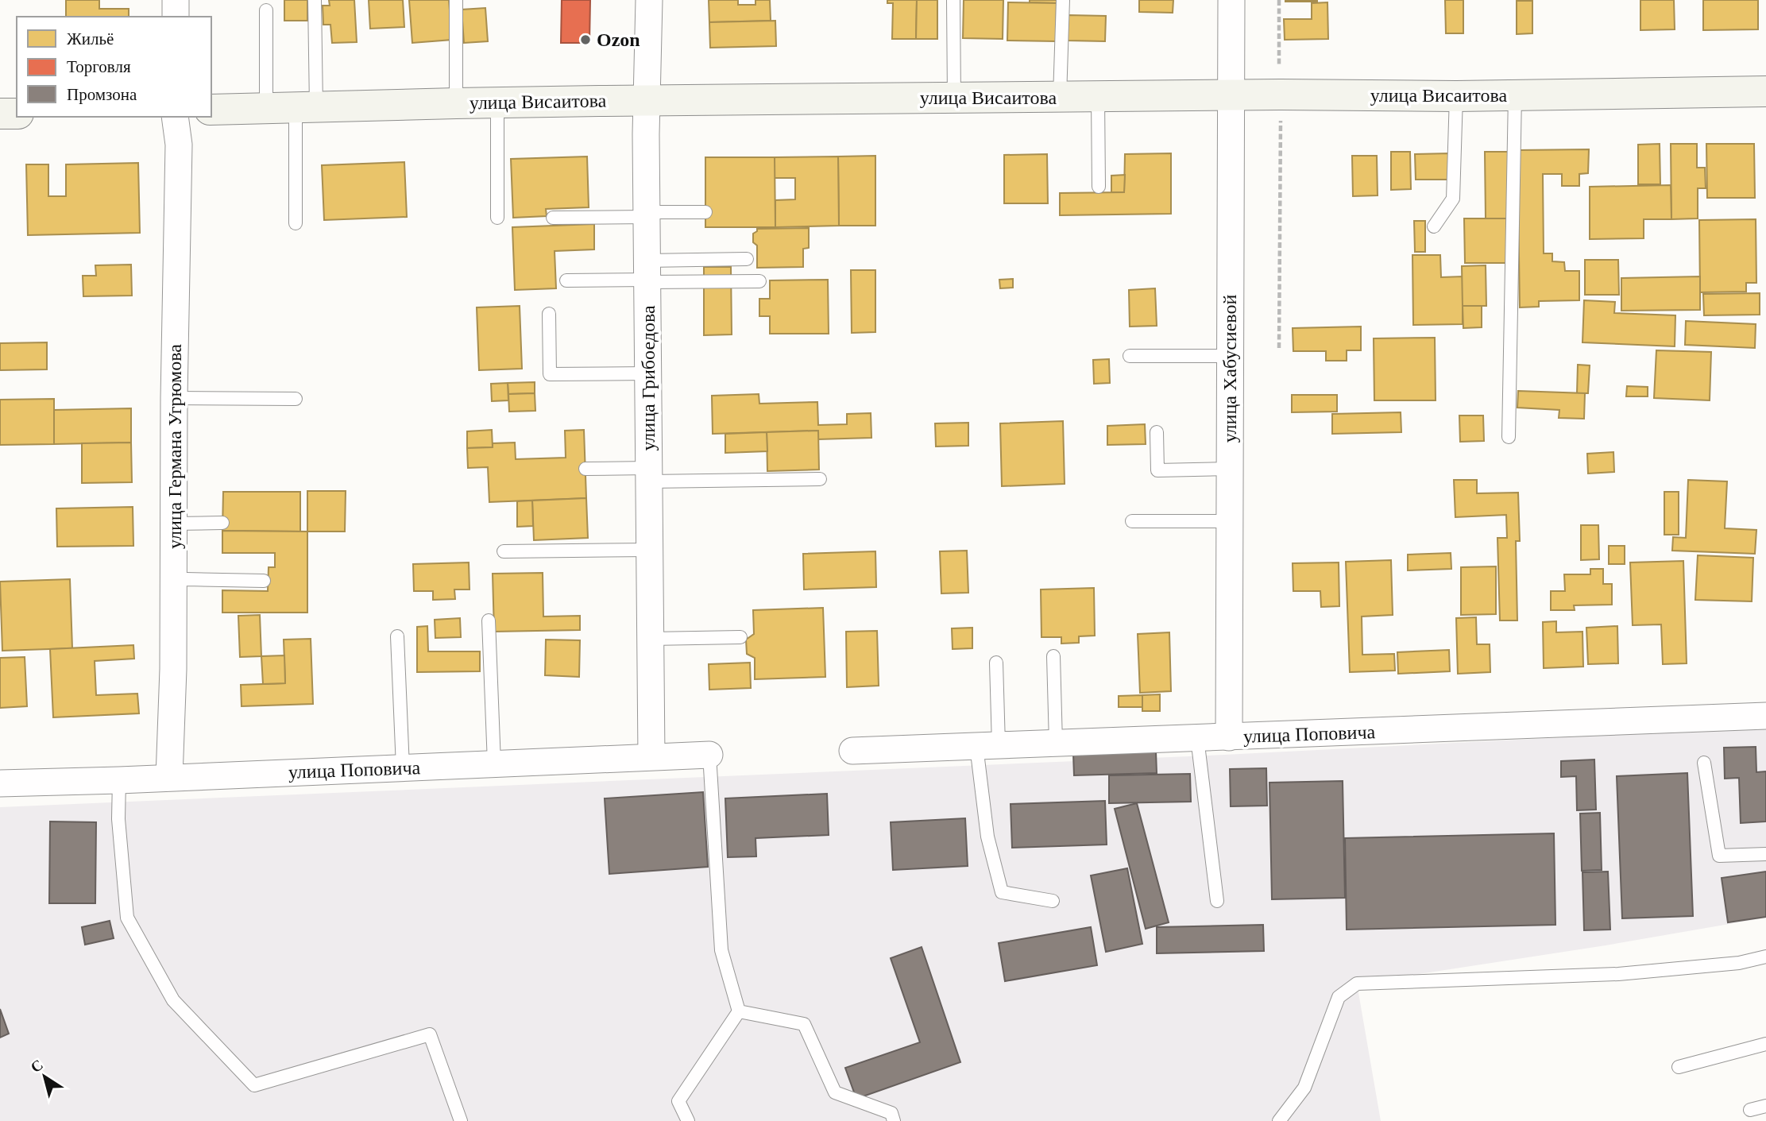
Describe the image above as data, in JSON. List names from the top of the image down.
{
  "streets": {
    "main road": ["улица Висаитова"],
    "street": [
      "улица Хабусиевой",
      "улица Грибоедова",
      "улица Германа Угрюмова",
      "улица Поповича"
    ]
  },
  "crossings": [
    ["улица Висаитова", "улица Хабусиевой"],
    ["улица Висаитова", "улица Грибоедова"],
    ["улица Хабусиевой", "улица Поповича"],
    ["улица Грибоедова", "улица Поповича"],
    ["улица Германа Угрюмова", "улица Поповича"]
  ],
  "places": ["Ozon"],
  "legend": ["Жильё", "Торговля", "Промзона"],
  "north": "top left"
}
